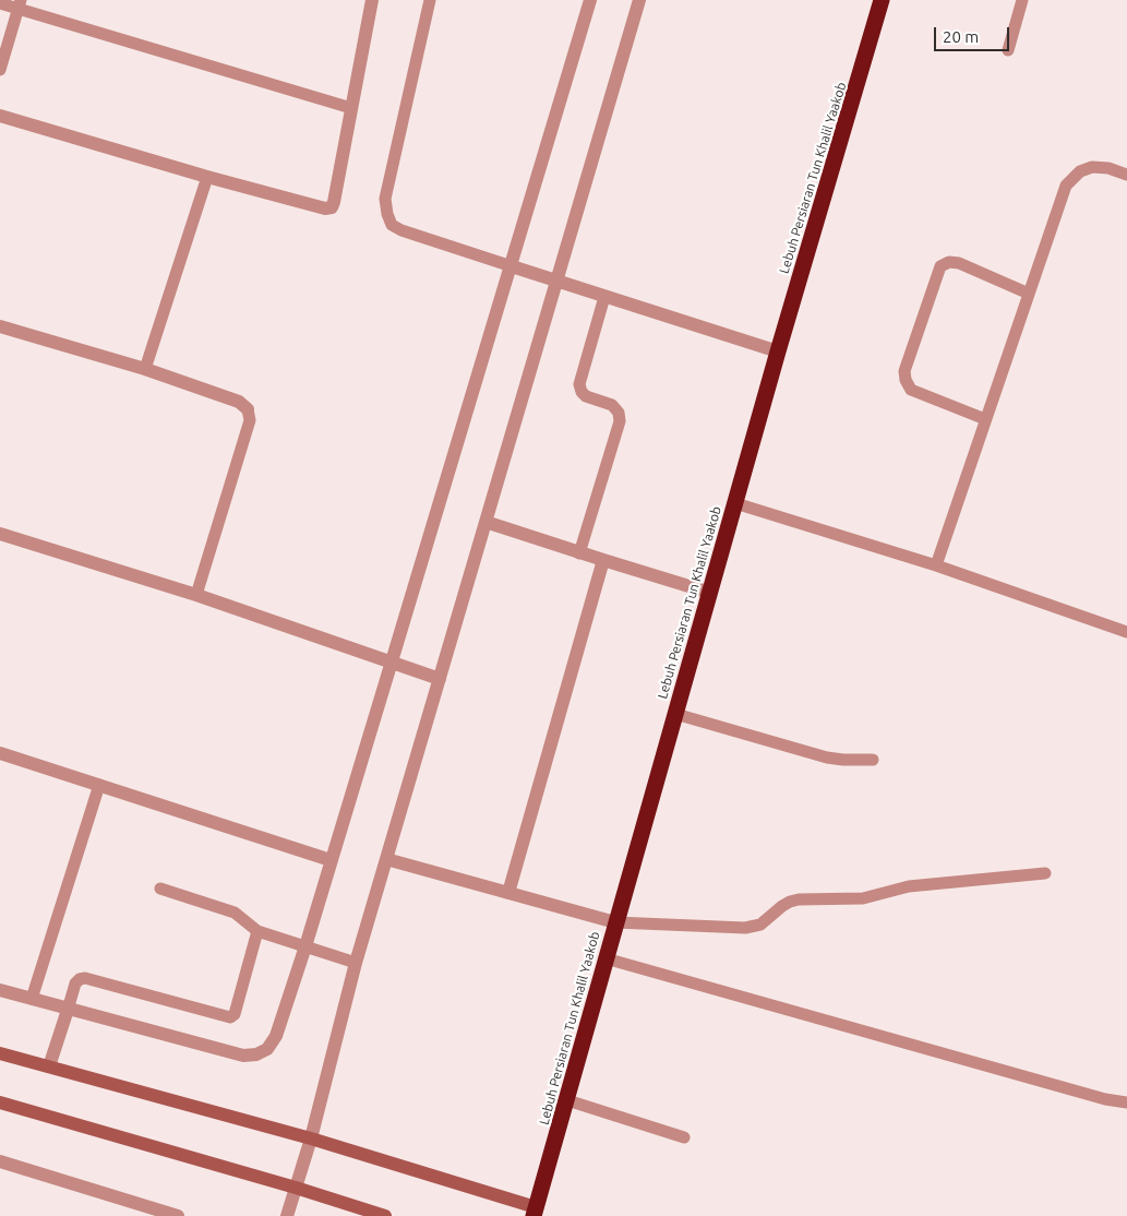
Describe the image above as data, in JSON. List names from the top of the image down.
{
  "streets": {
    "highway": ["Lebuh Persiaran Tun Khalil Yaakob"]
  },
  "scale_bar": "20 m"
}
